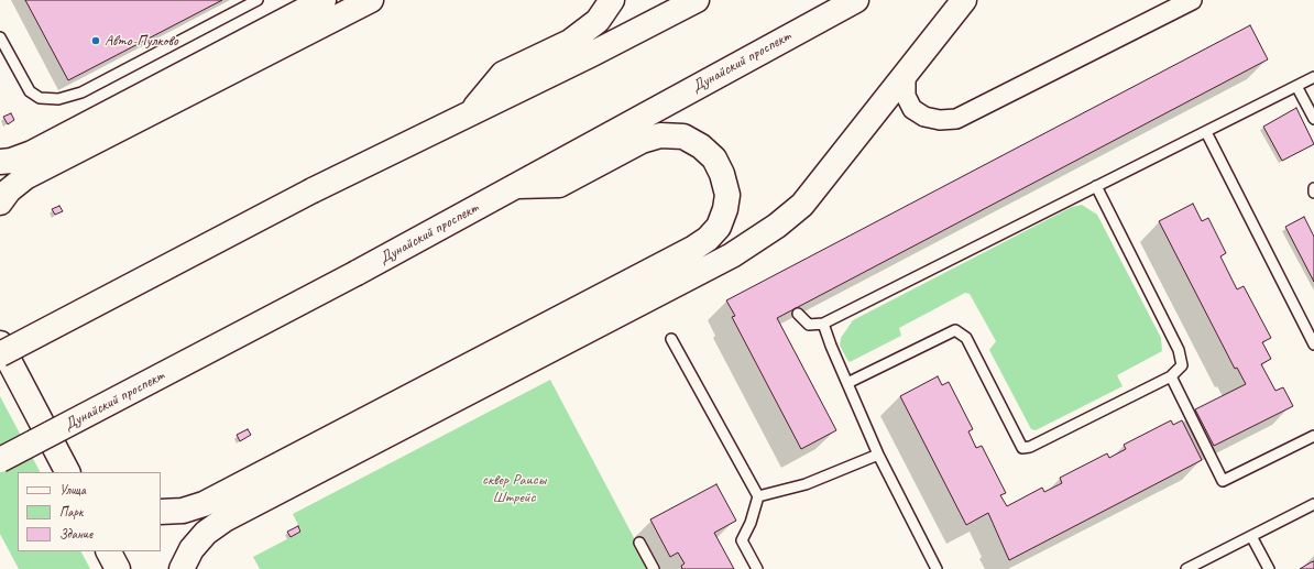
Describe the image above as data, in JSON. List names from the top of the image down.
{
  "streets": {
    "main road": ["Дунайский проспект"]
  },
  "parks": ["сквер Раисы Штрейс"],
  "places": ["Авто-Пулково"],
  "legend": ["Улица", "Парк", "Здание"]
}
